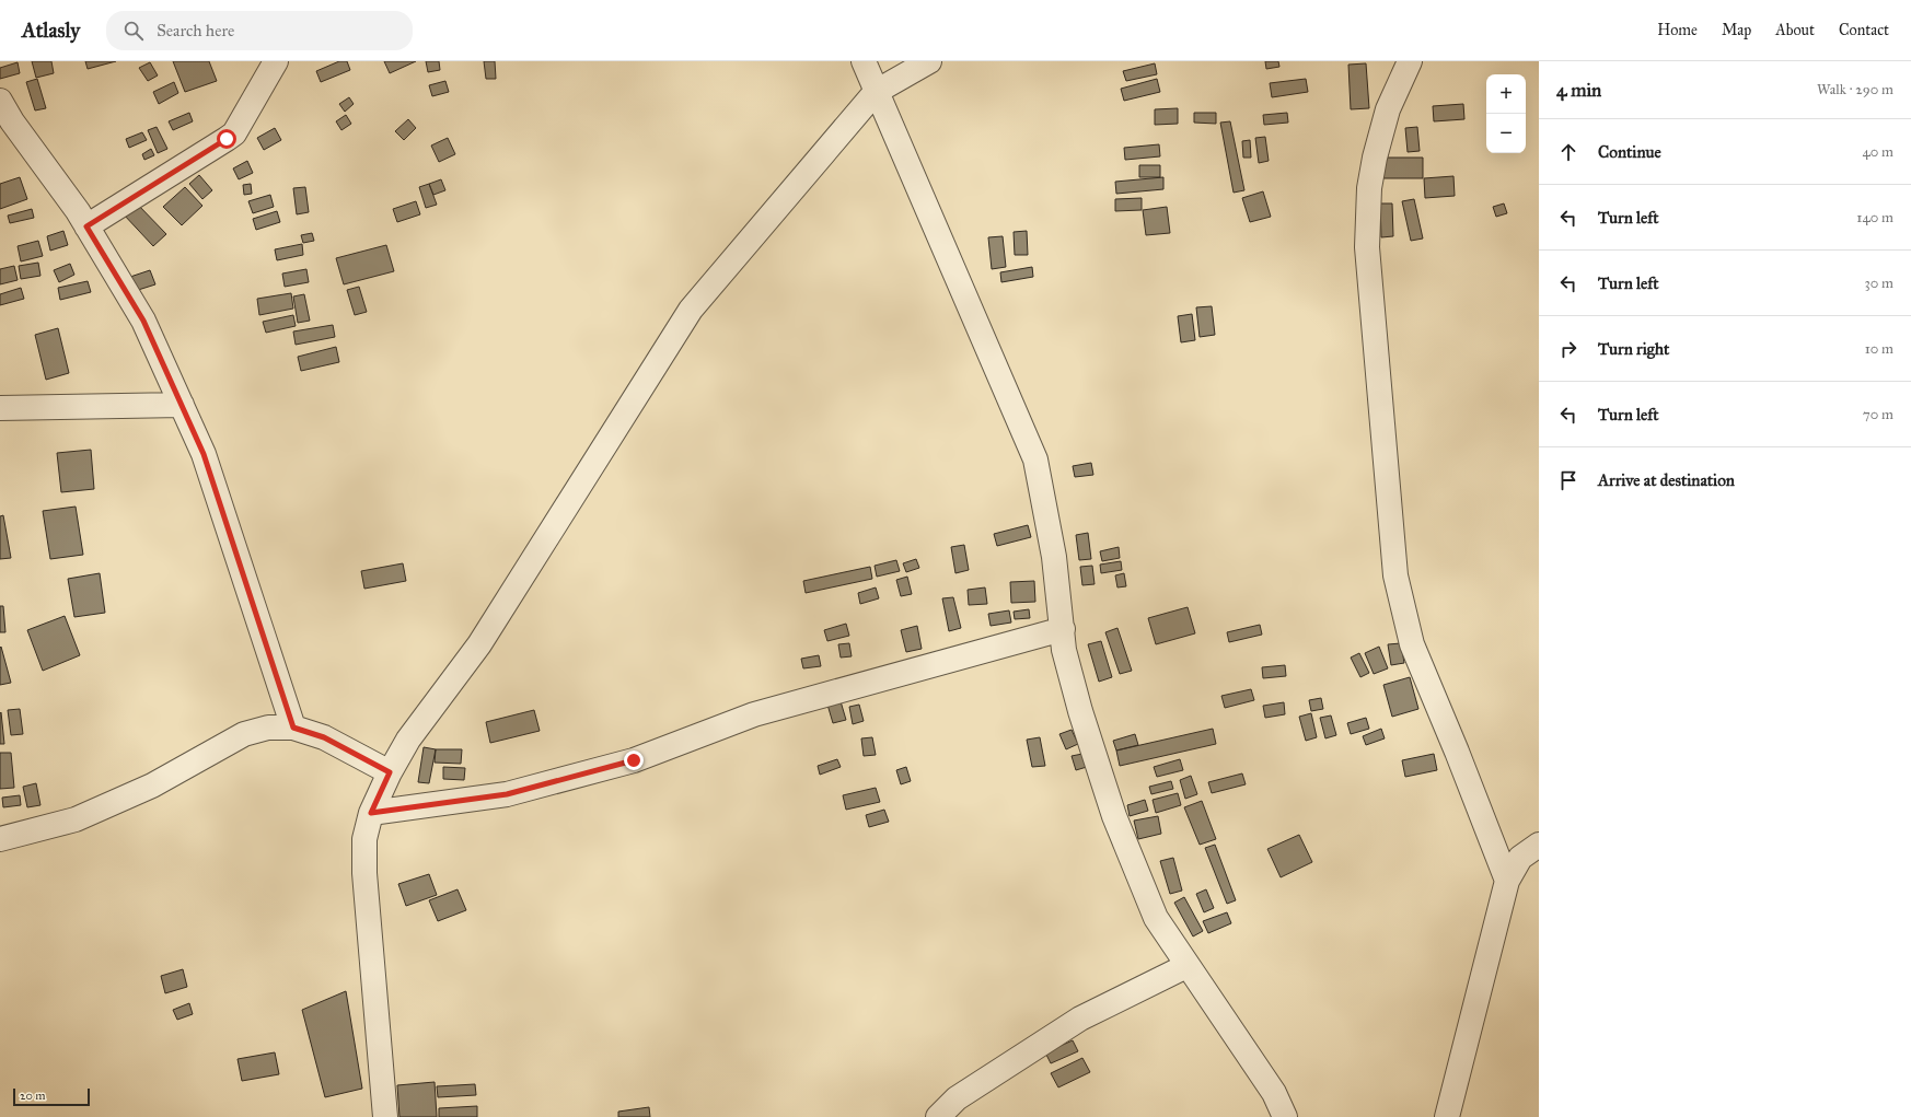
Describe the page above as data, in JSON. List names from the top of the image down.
{
  "scale_bar": "20 m",
  "page": {
    "header": "Atlasly",
    "search": "Search here",
    "nav": [
      "Home",
      "Map",
      "About",
      "Contact"
    ],
    "heading": ["4 min", "Walk · 290 m"],
    "map_buttons": ["+", "−"],
    "list": [
      ["Continue", "40 m"],
      ["Turn left", "140 m"],
      ["Turn left", "30 m"],
      ["Turn right", "10 m"],
      ["Turn left", "70 m"],
      "Arrive at destination"
    ],
    "scale": "20 m"
  }
}
